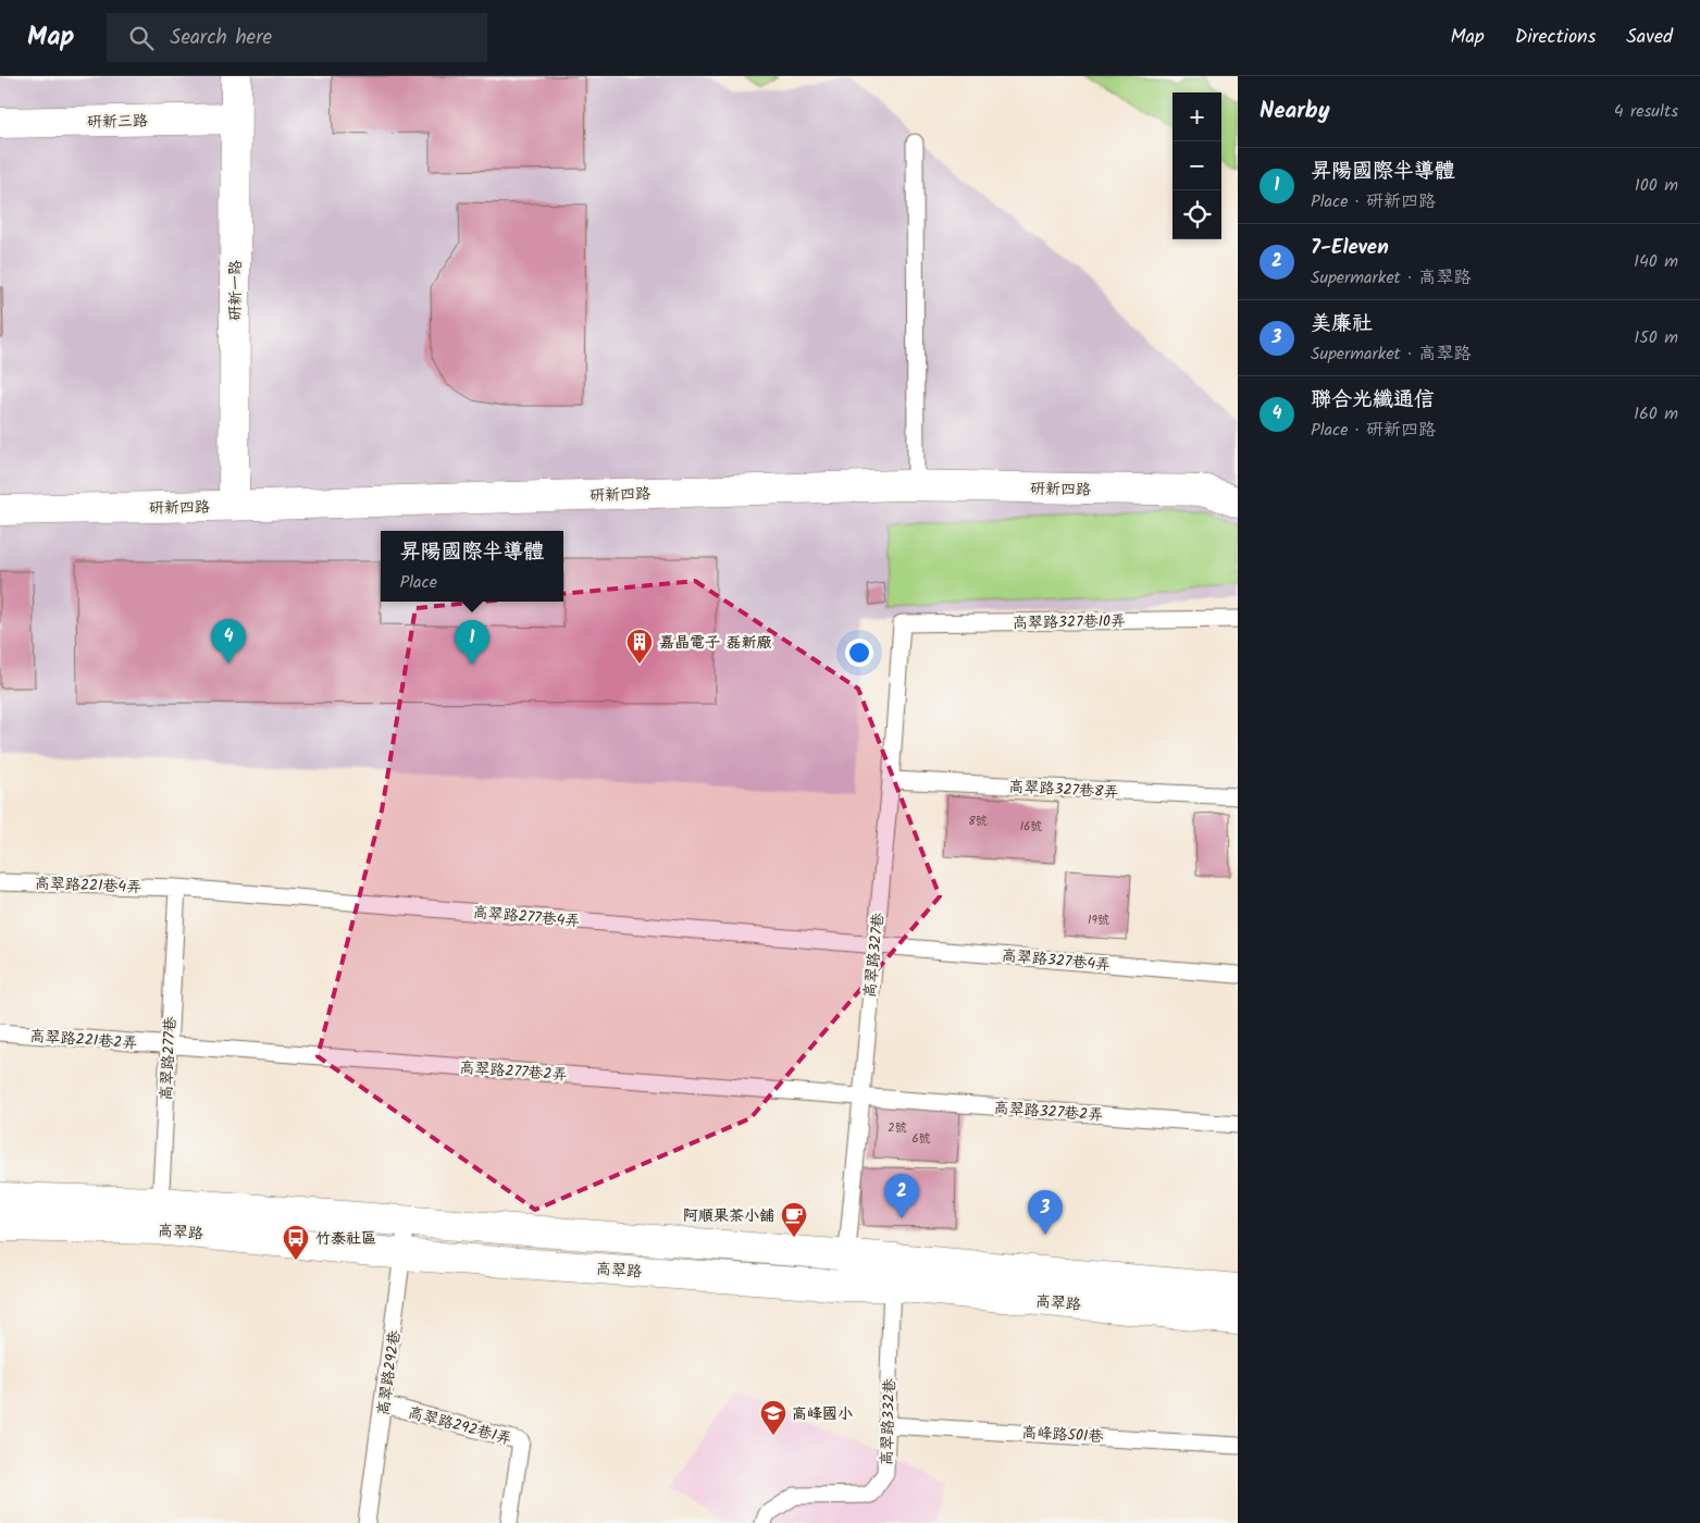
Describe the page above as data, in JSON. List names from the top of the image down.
{
  "streets": {
    "street": [
      "研新三路",
      "研新一路",
      "研新四路",
      "高翠路"
    ],
    "lane": [
      "高翠路327巷10弄",
      "高翠路327巷8弄",
      "高翠路221巷4弄",
      "高翠路277巷4弄",
      "高翠路327巷",
      "高翠路327巷4弄",
      "高翠路221巷2弄",
      "高翠路277巷",
      "高翠路277巷2弄",
      "高翠路327巷2弄",
      "高翠路292巷",
      "高翠路332巷",
      "高翠路292巷1弄",
      "高峰路501巷"
    ]
  },
  "crossings": [
    ["研新三路", "研新一路"],
    ["研新一路", "研新四路"],
    ["高翠路327巷10弄", "高翠路327巷"],
    ["高翠路327巷8弄", "高翠路327巷"],
    ["高翠路221巷4弄", "高翠路277巷4弄"],
    ["高翠路221巷4弄", "高翠路277巷"],
    ["高翠路277巷4弄", "高翠路327巷"],
    ["高翠路277巷4弄", "高翠路327巷4弄"],
    ["高翠路277巷4弄", "高翠路277巷"],
    ["高翠路327巷", "高翠路327巷4弄"],
    ["高翠路327巷", "高翠路277巷2弄"],
    ["高翠路327巷", "高翠路327巷2弄"],
    ["高翠路327巷", "高翠路"],
    ["高翠路221巷2弄", "高翠路277巷"],
    ["高翠路221巷2弄", "高翠路277巷2弄"],
    ["高翠路277巷", "高翠路277巷2弄"],
    ["高翠路277巷", "高翠路"],
    ["高翠路277巷2弄", "高翠路327巷2弄"],
    ["高翠路", "高翠路292巷"],
    ["高翠路", "高翠路332巷"],
    ["高翠路292巷", "高翠路292巷1弄"],
    ["高翠路332巷", "高峰路501巷"]
  ],
  "places": {
    "building": ["嘉晶電子 磊新廠"],
    "cafe": ["阿順果茶小舖"],
    "bus stop": ["竹泰社區"],
    "school or university": ["高峰國小"]
  },
  "house_numbers": [
    "8號",
    "16號",
    "19號",
    "2號",
    "6號"
  ],
  "page": {
    "header": "Map",
    "search": "Search here",
    "nav": ["Map", "Directions", "Saved"],
    "heading": ["Nearby", "4 results"],
    "map_buttons": ["+", "−"],
    "list": [
      {
        "mark": "1",
        "name": "昇陽國際半導體",
        "note": "Place · 研新四路",
        "value": "100 m"
      },
      {
        "mark": "2",
        "name": "7-Eleven",
        "note": "Supermarket · 高翠路",
        "value": "140 m"
      },
      {
        "mark": "3",
        "name": "美廉社",
        "note": "Supermarket · 高翠路",
        "value": "150 m"
      },
      {
        "mark": "4",
        "name": "聯合光纖通信",
        "note": "Place · 研新四路",
        "value": "160 m"
      }
    ],
    "popup": ["昇陽國際半導體", "Place"],
    "pins": [
      "4",
      "1",
      "2",
      "3"
    ]
  }
}
